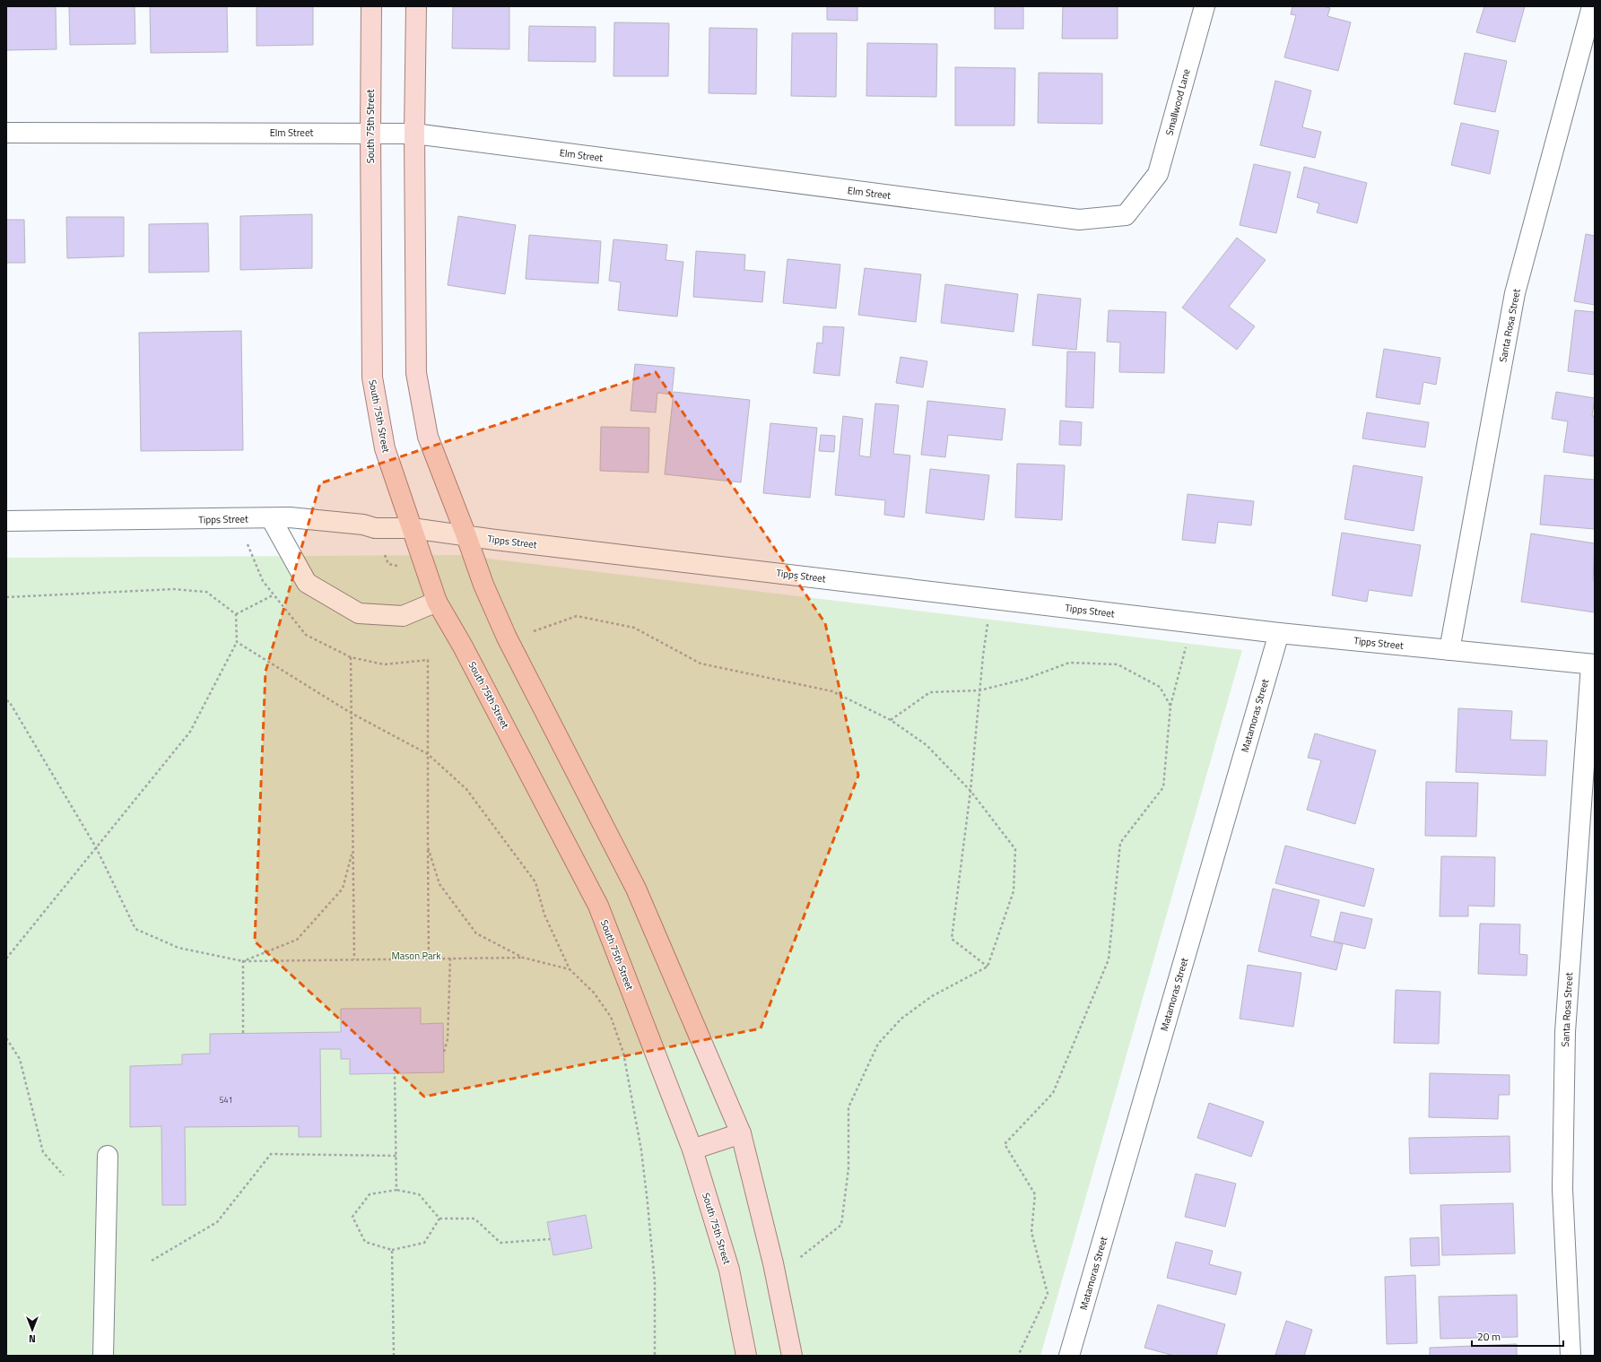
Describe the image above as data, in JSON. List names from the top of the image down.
{
  "streets": {
    "main road": ["South 75th Street"],
    "street": [
      "Smallwood Lane",
      "Elm Street",
      "Santa Rosa Street",
      "Tipps Street",
      "Matamoras Street"
    ]
  },
  "crossings": [
    ["Smallwood Lane", "Elm Street"],
    ["South 75th Street", "Elm Street"],
    ["South 75th Street", "Tipps Street"],
    ["Santa Rosa Street", "Tipps Street"],
    ["Tipps Street", "Matamoras Street"]
  ],
  "parks": ["Mason Park"],
  "house_numbers": ["541"],
  "scale_bar": "20 m",
  "north": "bottom"
}
